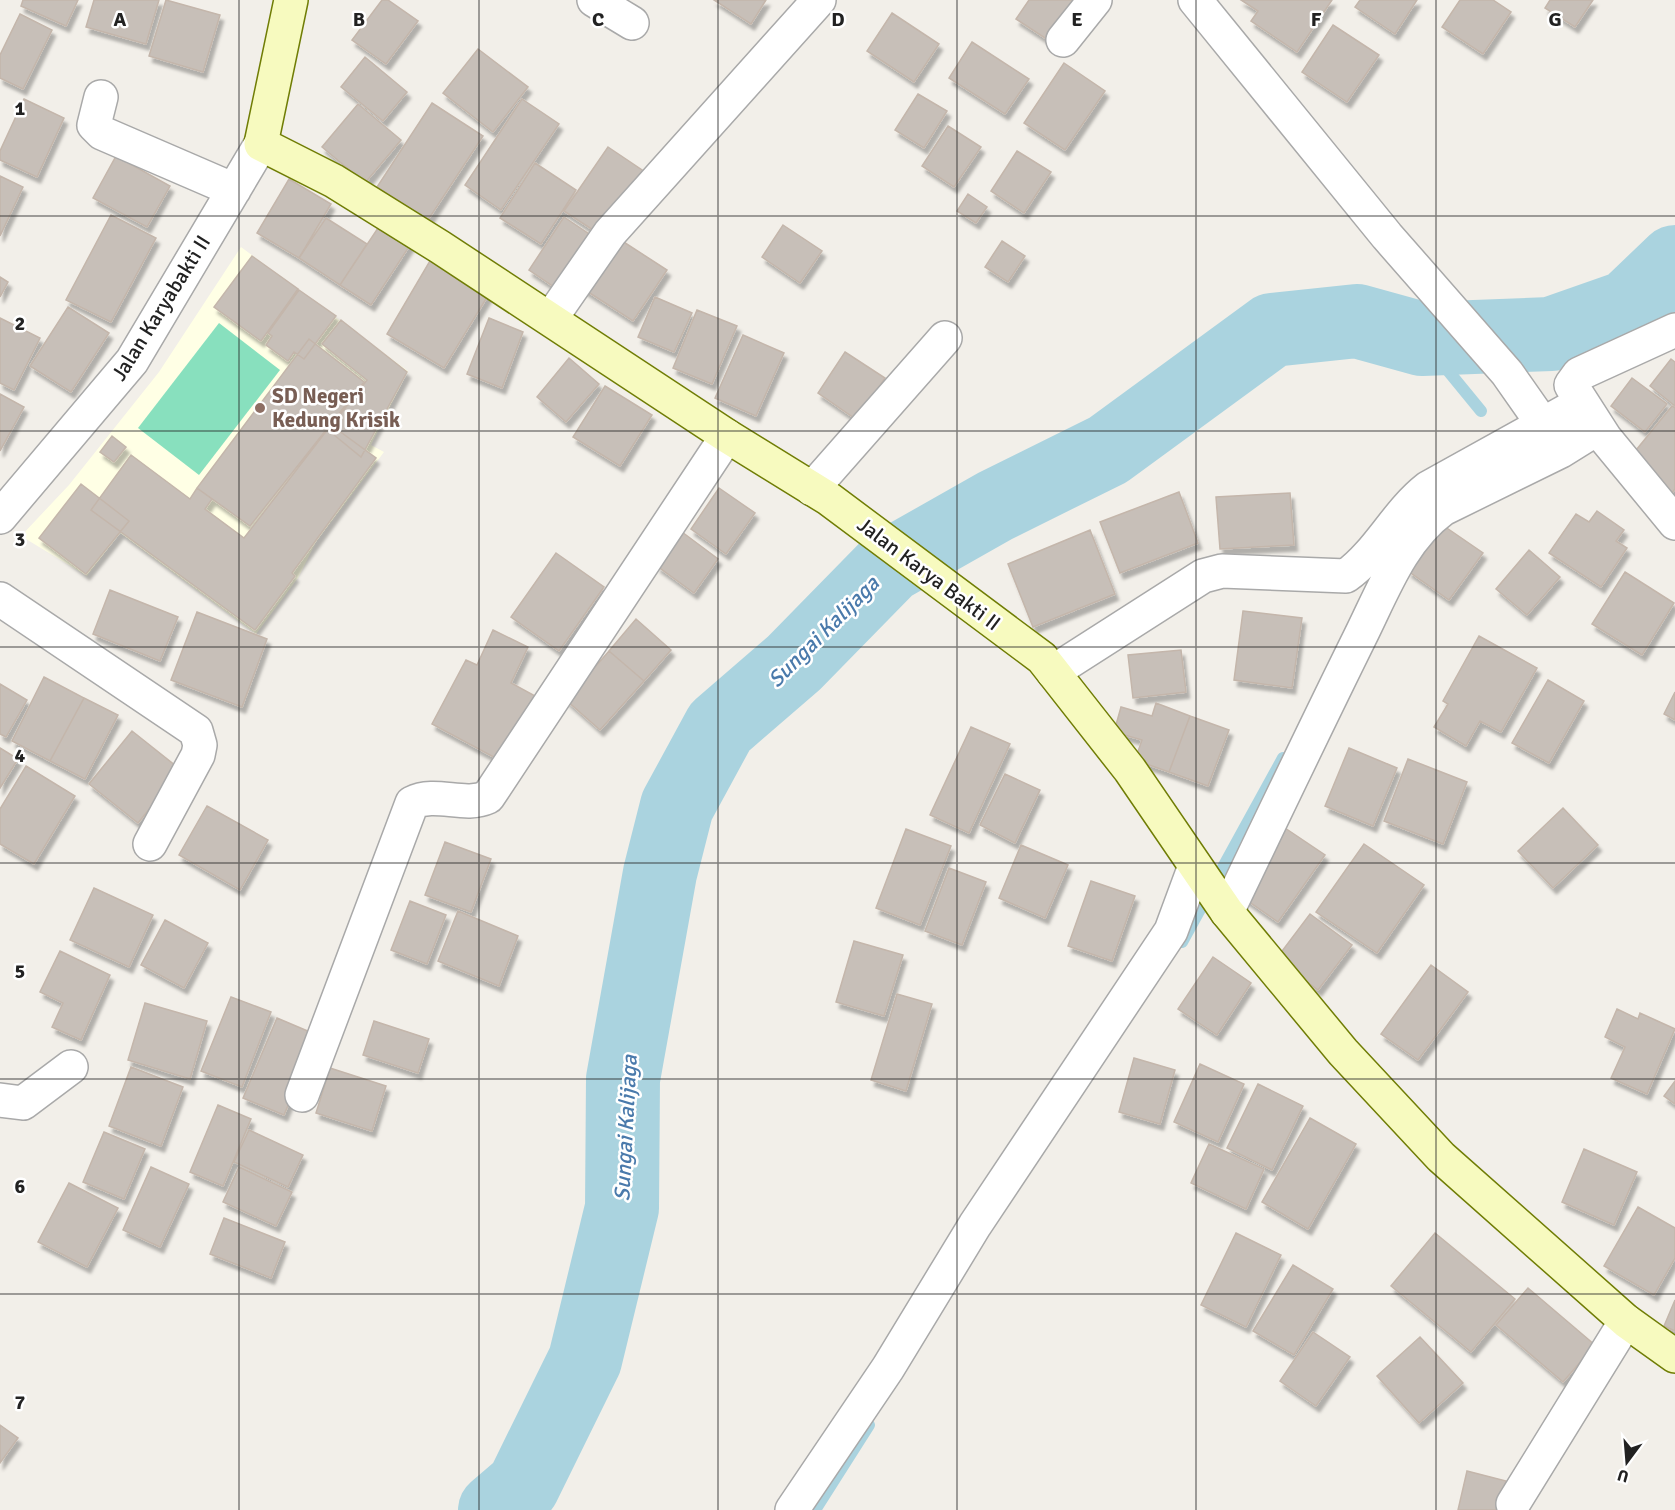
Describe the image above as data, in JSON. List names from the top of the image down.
{
  "streets": {
    "street": ["Jalan Karyabakti II", "Jalan Karya Bakti II"]
  },
  "crossings": [
    ["Jalan Karyabakti II", "Jalan Karya Bakti II"]
  ],
  "water": ["Sungai Kalijaga"],
  "places": ["SD Negeri Kedung Krisik"],
  "north": "bottom",
  "grid": {
    "columns": [
      "A",
      "B",
      "C",
      "D",
      "E",
      "F",
      "G"
    ],
    "rows": [
      "1",
      "2",
      "3",
      "4",
      "5",
      "6",
      "7"
    ]
  }
}
